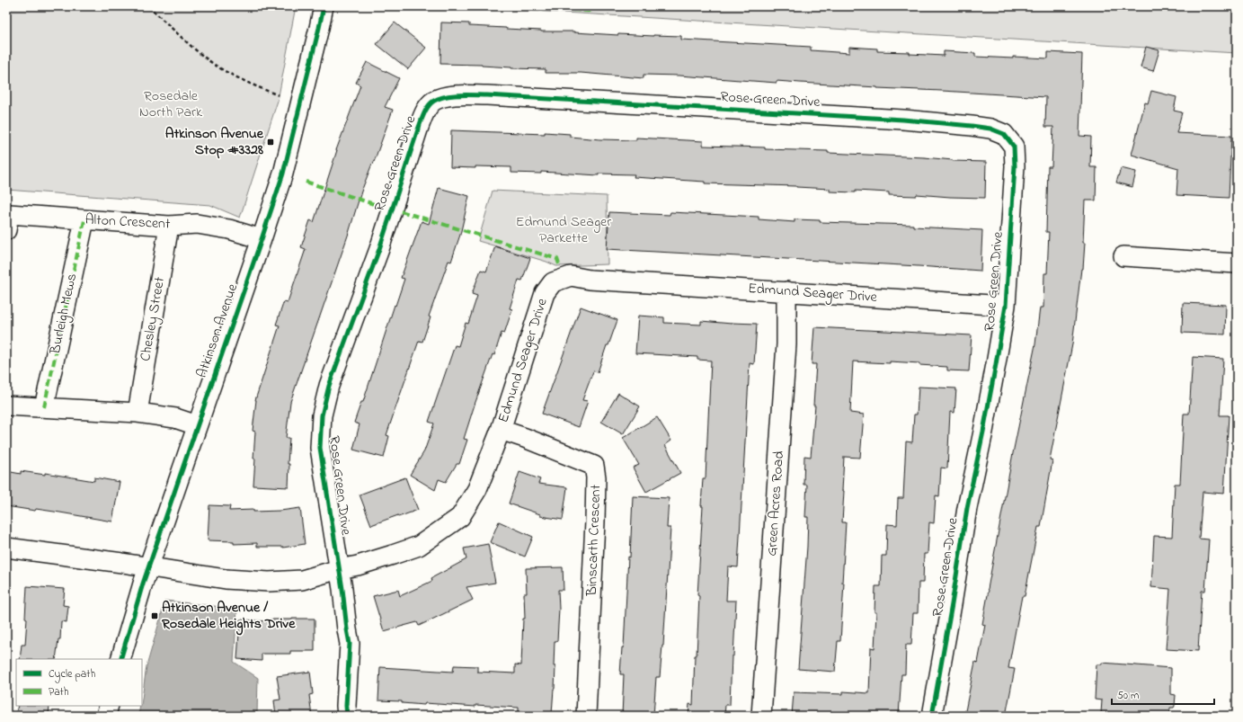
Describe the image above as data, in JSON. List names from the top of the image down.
{
  "streets": {
    "street": [
      "Rose Green Drive",
      "Alton Crescent",
      "Edmund Seager Drive",
      "Burleigh Mews",
      "Chesley Street",
      "Atkinson Avenue",
      "Green Acres Road",
      "Binscarth Crescent"
    ]
  },
  "crossings": [
    ["Rose Green Drive", "Edmund Seager Drive"],
    ["Alton Crescent", "Burleigh Mews"],
    ["Alton Crescent", "Chesley Street"],
    ["Alton Crescent", "Atkinson Avenue"],
    ["Edmund Seager Drive", "Atkinson Avenue"],
    ["Edmund Seager Drive", "Green Acres Road"],
    ["Edmund Seager Drive", "Binscarth Crescent"]
  ],
  "parks": ["Rosedale North Park", "Edmund Seager Parkette"],
  "places": {
    "transit": ["Atkinson Avenue Stop #3328", "Atkinson Avenue / Rosedale Heights Drive"]
  },
  "legend": ["Cycle path", "Path"],
  "scale_bar": "50 m"
}
